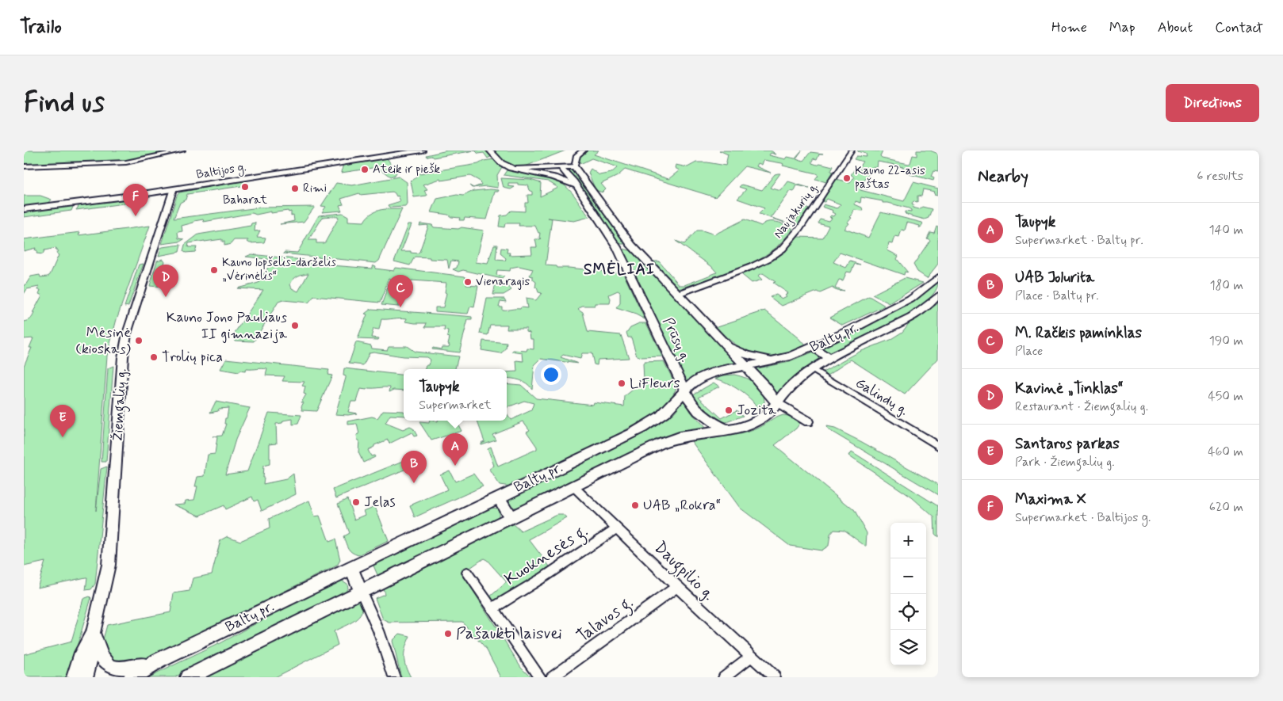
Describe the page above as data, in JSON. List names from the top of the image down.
{
  "streets": {
    "main road": ["Baltijos g.", "Baltų pr.", "Prūsų g."],
    "street": [
      "Naujakurių g.",
      "Galindų g.",
      "Žiemgalių g.",
      "Kuoknesės g.",
      "Daugpilio g.",
      "Talavos g."
    ]
  },
  "crossings": [
    ["Baltijos g.", "Žiemgalių g."],
    ["Naujakurių g.", "Prūsų g."],
    ["Baltų pr.", "Prūsų g."],
    ["Baltų pr.", "Galindų g."],
    ["Baltų pr.", "Daugpilio g."],
    ["Kuoknesės g.", "Daugpilio g."],
    ["Daugpilio g.", "Talavos g."]
  ],
  "districts": ["SMĖLIAI"],
  "places": [
    "Ateik ir piešk",
    "Kauno 22-asis paštas",
    "Baharat",
    "Rimi",
    "Kauno lopšelis-darželis „Vėrinėlis“",
    "Vienaragis",
    "Kauno Jono Pauliaus II gimnazija",
    "Mėsinė (kioskas)",
    "Trolių pica",
    "LiFleurs",
    "Jozita",
    "Jelas",
    "UAB „Rokra“",
    "Pašaukti laisvei"
  ],
  "page": {
    "header": "Trailo",
    "nav": [
      "Home",
      "Map",
      "About",
      "Contact"
    ],
    "buttons": "Directions",
    "title": "Find us",
    "heading": ["Nearby", "6 results"],
    "pins": [
      "F",
      "D",
      "C",
      "E",
      "A",
      "B"
    ],
    "list": [
      {
        "mark": "A",
        "name": "Taupyk",
        "note": "Supermarket · Baltų pr.",
        "value": "140 m"
      },
      {
        "mark": "B",
        "name": "UAB Jolurita",
        "note": "Place · Baltų pr.",
        "value": "180 m"
      },
      {
        "mark": "C",
        "name": "M. Račkis paminklas",
        "note": "Place",
        "value": "190 m"
      },
      {
        "mark": "D",
        "name": "Kavinė „Tinklas“",
        "note": "Restaurant · Žiemgalių g.",
        "value": "450 m"
      },
      {
        "mark": "E",
        "name": "Santaros parkas",
        "note": "Park · Žiemgalių g.",
        "value": "460 m"
      },
      {
        "mark": "F",
        "name": "Maxima X",
        "note": "Supermarket · Baltijos g.",
        "value": "620 m"
      }
    ],
    "popup": ["Taupyk", "Supermarket"],
    "map_buttons": ["+", "−"]
  }
}
